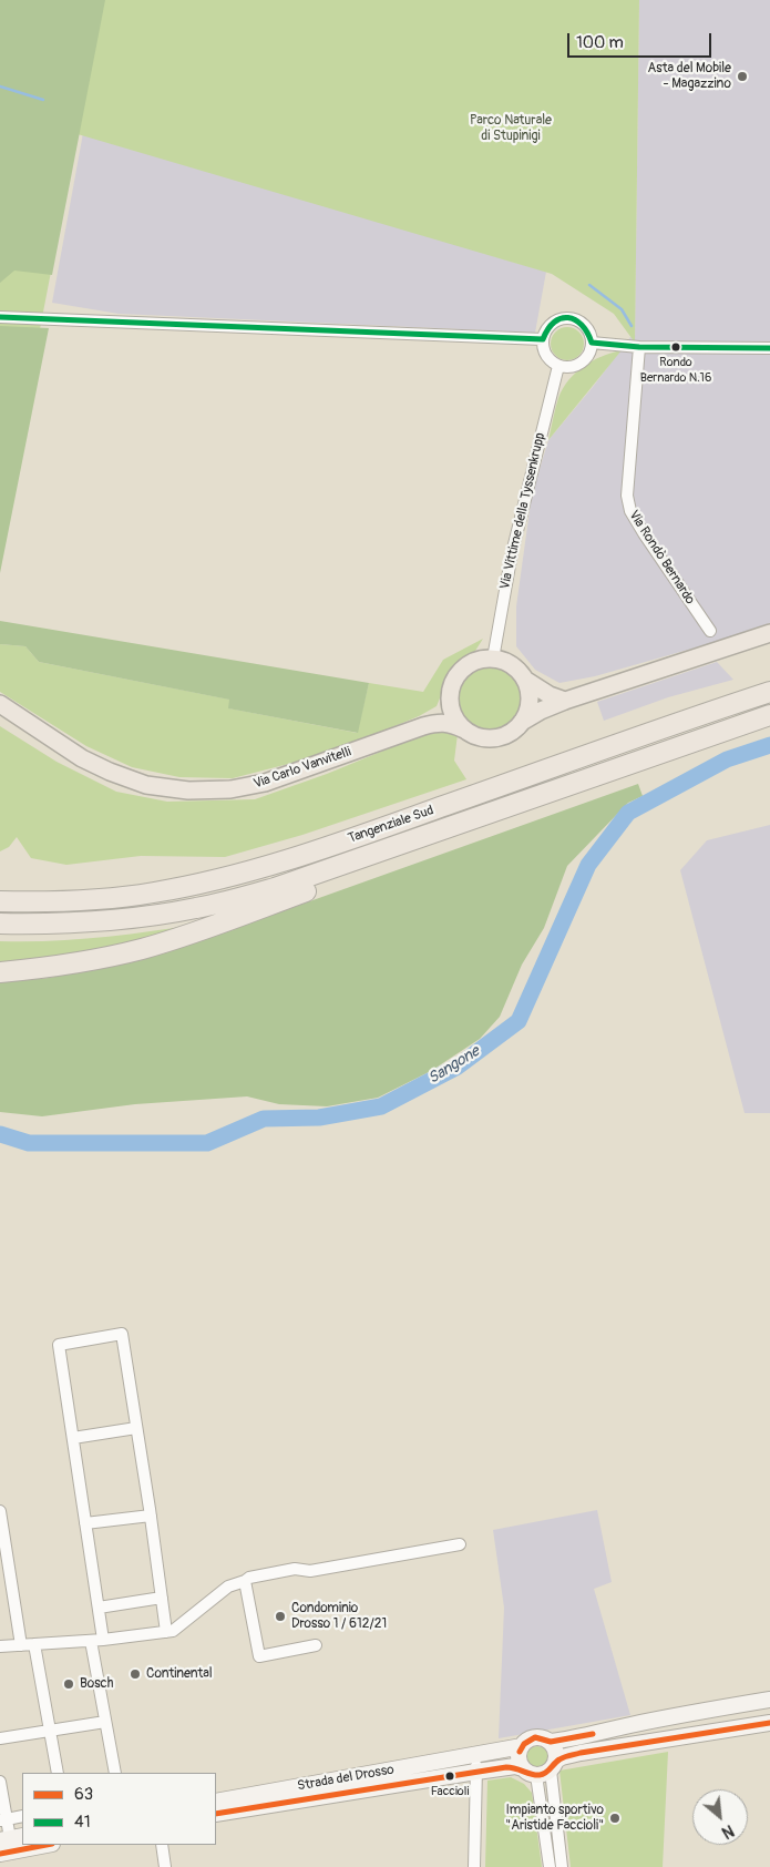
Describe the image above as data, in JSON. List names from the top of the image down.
{
  "streets": {
    "highway": ["Tangenziale Sud"],
    "main road": ["Via Carlo Vanvitelli"],
    "street": ["Via Vittime della Tyssenkrupp", "Via Rondò Bernardo", "Strada del Drosso"]
  },
  "water": ["Sangone"],
  "parks": ["Parco Naturale di Stupinigi"],
  "places": [
    "Asta del Mobile - Magazzino",
    "Rondo Bernardo N.16",
    "Condominio Drosso 1 / 612/21",
    "Continental",
    "Bosch",
    "Faccioli",
    "Impianto sportivo \"Aristide Faccioli\""
  ],
  "lines": ["transit line 41", "transit line 63"],
  "legend": ["63", "41"],
  "scale_bar": "100 m",
  "north": "bottom right"
}
